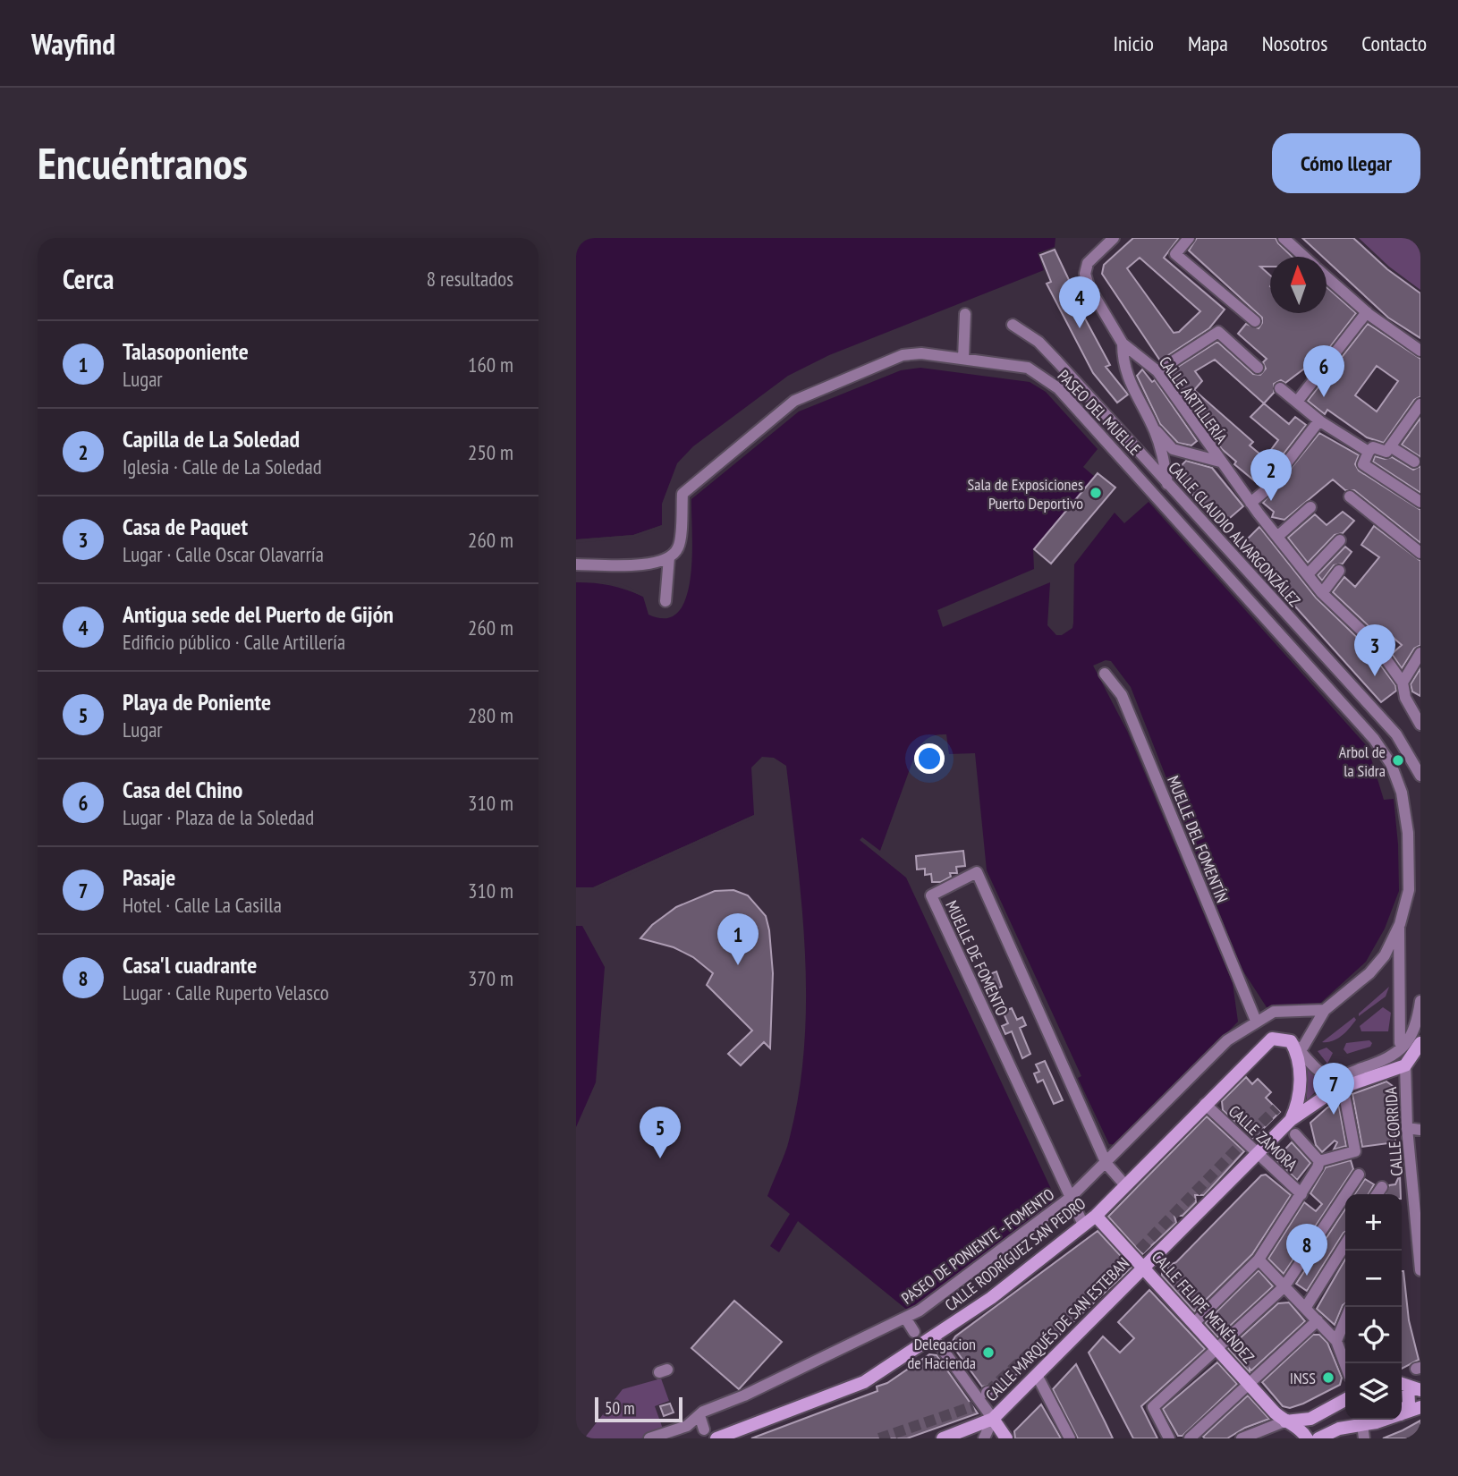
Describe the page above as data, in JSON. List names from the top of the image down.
{
  "streets": {
    "main road": ["CALLE RODRÍGUEZ SAN PEDRO", "CALLE FELIPE MENÉNDEZ", "CALLE MARQUÉS DE SAN ESTEBAN"],
    "street": [
      "CALLE ARTILLERÍA",
      "PASEO DEL MUELLE",
      "CALLE CLAUDIO ALVARGONZÁLEZ",
      "MUELLE DEL FOMENTÍN",
      "MUELLE DE FOMENTO",
      "CALLE CORRIDA",
      "CALLE ZAMORA",
      "PASEO DE PONIENTE - FOMENTO"
    ]
  },
  "crossings": [
    ["MUELLE DEL FOMENTÍN", "PASEO DE PONIENTE - FOMENTO"],
    ["MUELLE DE FOMENTO", "PASEO DE PONIENTE - FOMENTO"],
    ["MUELLE DE FOMENTO", "CALLE RODRÍGUEZ SAN PEDRO"],
    ["CALLE CORRIDA", "CALLE MARQUÉS DE SAN ESTEBAN"],
    ["CALLE ZAMORA", "CALLE RODRÍGUEZ SAN PEDRO"],
    ["CALLE ZAMORA", "CALLE MARQUÉS DE SAN ESTEBAN"],
    ["CALLE RODRÍGUEZ SAN PEDRO", "CALLE FELIPE MENÉNDEZ"],
    ["CALLE RODRÍGUEZ SAN PEDRO", "CALLE MARQUÉS DE SAN ESTEBAN"],
    ["CALLE FELIPE MENÉNDEZ", "CALLE MARQUÉS DE SAN ESTEBAN"]
  ],
  "places": [
    "Sala de Exposiciones Puerto Deportivo",
    "Arbol de la Sidra",
    "Delegacion de Hacienda",
    "INSS"
  ],
  "scale_bar": "50 m",
  "north": "top",
  "page": {
    "header": "Wayfind",
    "nav": [
      "Inicio",
      "Mapa",
      "Nosotros",
      "Contacto"
    ],
    "buttons": "Cómo llegar",
    "title": "Encuéntranos",
    "heading": ["Cerca", "8 resultados"],
    "pins": [
      "4",
      "6",
      "2",
      "3",
      "1",
      "7",
      "5",
      "8"
    ],
    "list": [
      {
        "mark": "1",
        "name": "Talasoponiente",
        "note": "Lugar",
        "value": "160 m"
      },
      {
        "mark": "2",
        "name": "Capilla de La Soledad",
        "note": "Iglesia · Calle de La Soledad",
        "value": "250 m"
      },
      {
        "mark": "3",
        "name": "Casa de Paquet",
        "note": "Lugar · Calle Oscar Olavarría",
        "value": "260 m"
      },
      {
        "mark": "4",
        "name": "Antigua sede del Puerto de Gijón",
        "note": "Edificio público · Calle Artillería",
        "value": "260 m"
      },
      {
        "mark": "5",
        "name": "Playa de Poniente",
        "note": "Lugar",
        "value": "280 m"
      },
      {
        "mark": "6",
        "name": "Casa del Chino",
        "note": "Lugar · Plaza de la Soledad",
        "value": "310 m"
      },
      {
        "mark": "7",
        "name": "Pasaje",
        "note": "Hotel · Calle La Casilla",
        "value": "310 m"
      },
      {
        "mark": "8",
        "name": "Casa'l cuadrante",
        "note": "Lugar · Calle Ruperto Velasco",
        "value": "370 m"
      }
    ],
    "map_buttons": ["+", "−"],
    "scale": "50 m"
  }
}
